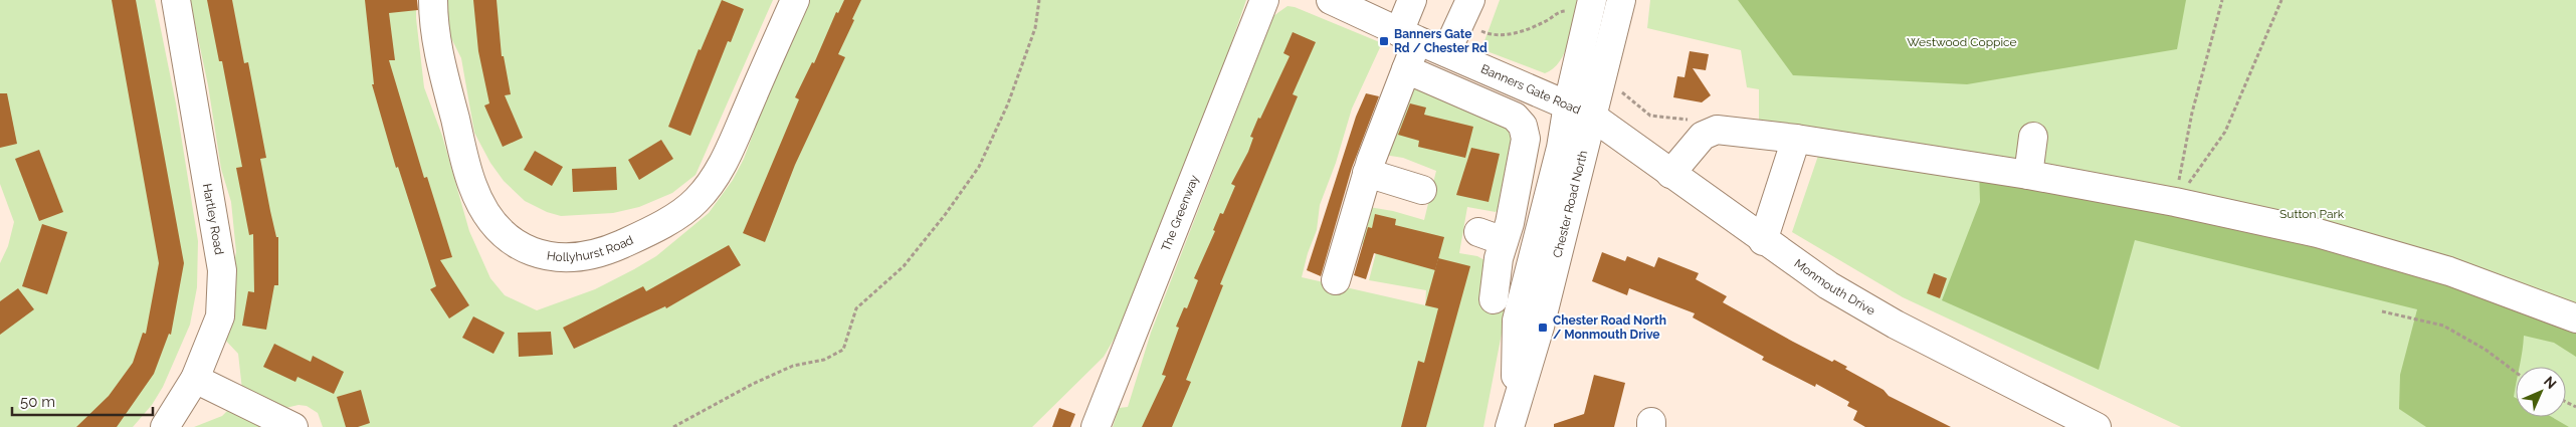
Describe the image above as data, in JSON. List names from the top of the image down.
{
  "streets": {
    "main road": [
      "Banners Gate Road",
      "Chester Road North",
      "The Greenway",
      "Hartley Road",
      "Hollyhurst Road",
      "Monmouth Drive"
    ]
  },
  "crossings": [
    ["Banners Gate Road", "Chester Road North"],
    ["Banners Gate Road", "Monmouth Drive"],
    ["Chester Road North", "Monmouth Drive"]
  ],
  "parks": ["Westwood Coppice", "Sutton Park"],
  "places": {
    "transit": ["Banners Gate Rd / Chester Rd", "Chester Road North / Monmouth Drive"]
  },
  "scale_bar": "50 m",
  "north": "top right"
}
